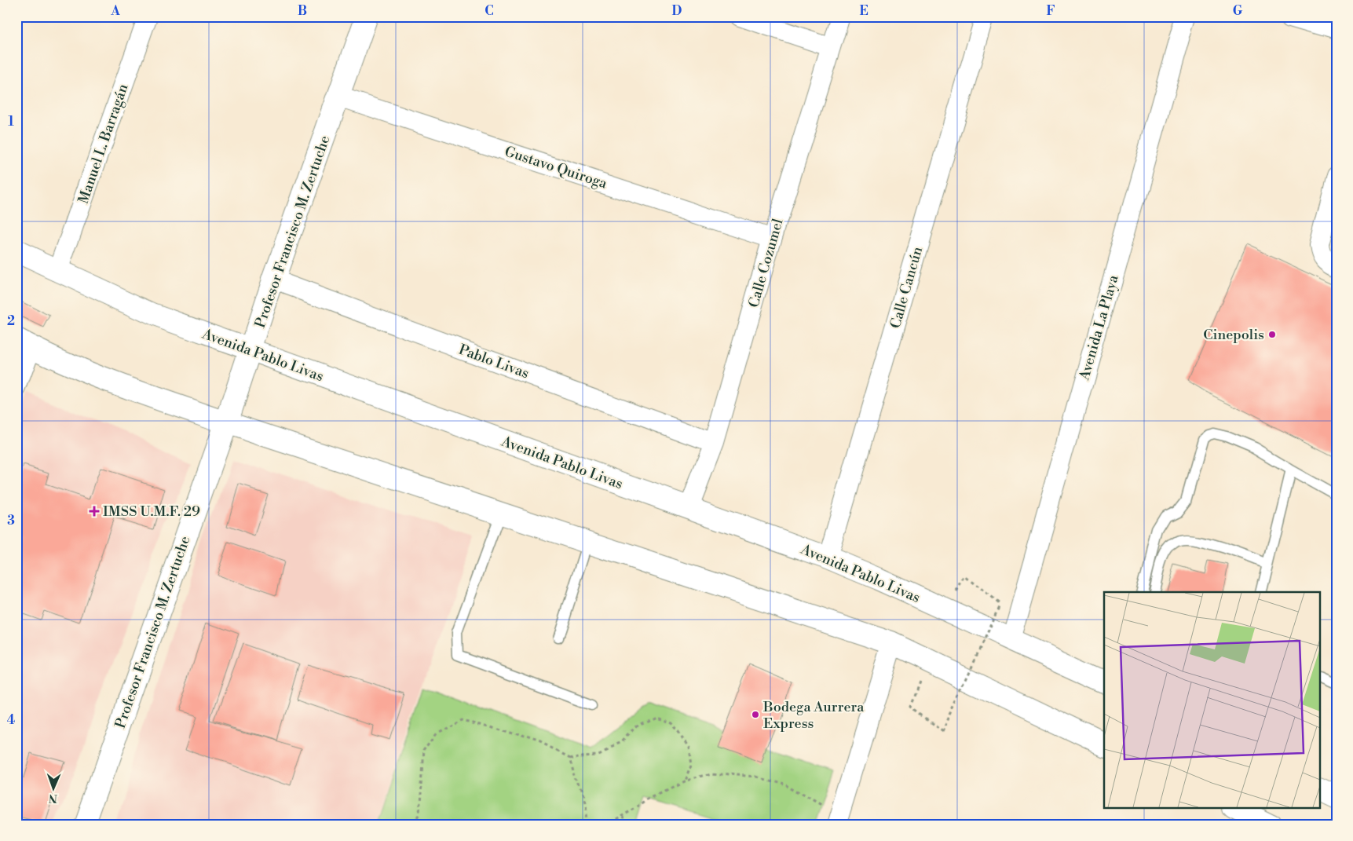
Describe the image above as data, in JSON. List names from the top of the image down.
{
  "streets": {
    "main road": ["Profesor Francisco M. Zertuche", "Avenida Pablo Livas"],
    "street": [
      "Manuel L. Barragán",
      "Gustavo Quiroga",
      "Calle Cozumel",
      "Calle Cancún",
      "Avenida La Playa",
      "Pablo Livas"
    ]
  },
  "crossings": [
    ["Manuel L. Barragán", "Avenida Pablo Livas"],
    ["Gustavo Quiroga", "Profesor Francisco M. Zertuche"],
    ["Gustavo Quiroga", "Calle Cozumel"],
    ["Profesor Francisco M. Zertuche", "Avenida Pablo Livas"],
    ["Profesor Francisco M. Zertuche", "Pablo Livas"],
    ["Calle Cozumel", "Avenida Pablo Livas"],
    ["Calle Cozumel", "Pablo Livas"],
    ["Calle Cancún", "Avenida Pablo Livas"],
    ["Avenida La Playa", "Avenida Pablo Livas"]
  ],
  "places": {
    "other": ["Cinepolis", "Bodega Aurrera Express"],
    "health": ["IMSS U.M.F. 29"]
  },
  "north": "bottom",
  "grid": {
    "columns": [
      "A",
      "B",
      "C",
      "D",
      "E",
      "F",
      "G"
    ],
    "rows": [
      "1",
      "2",
      "3",
      "4"
    ]
  }
}
